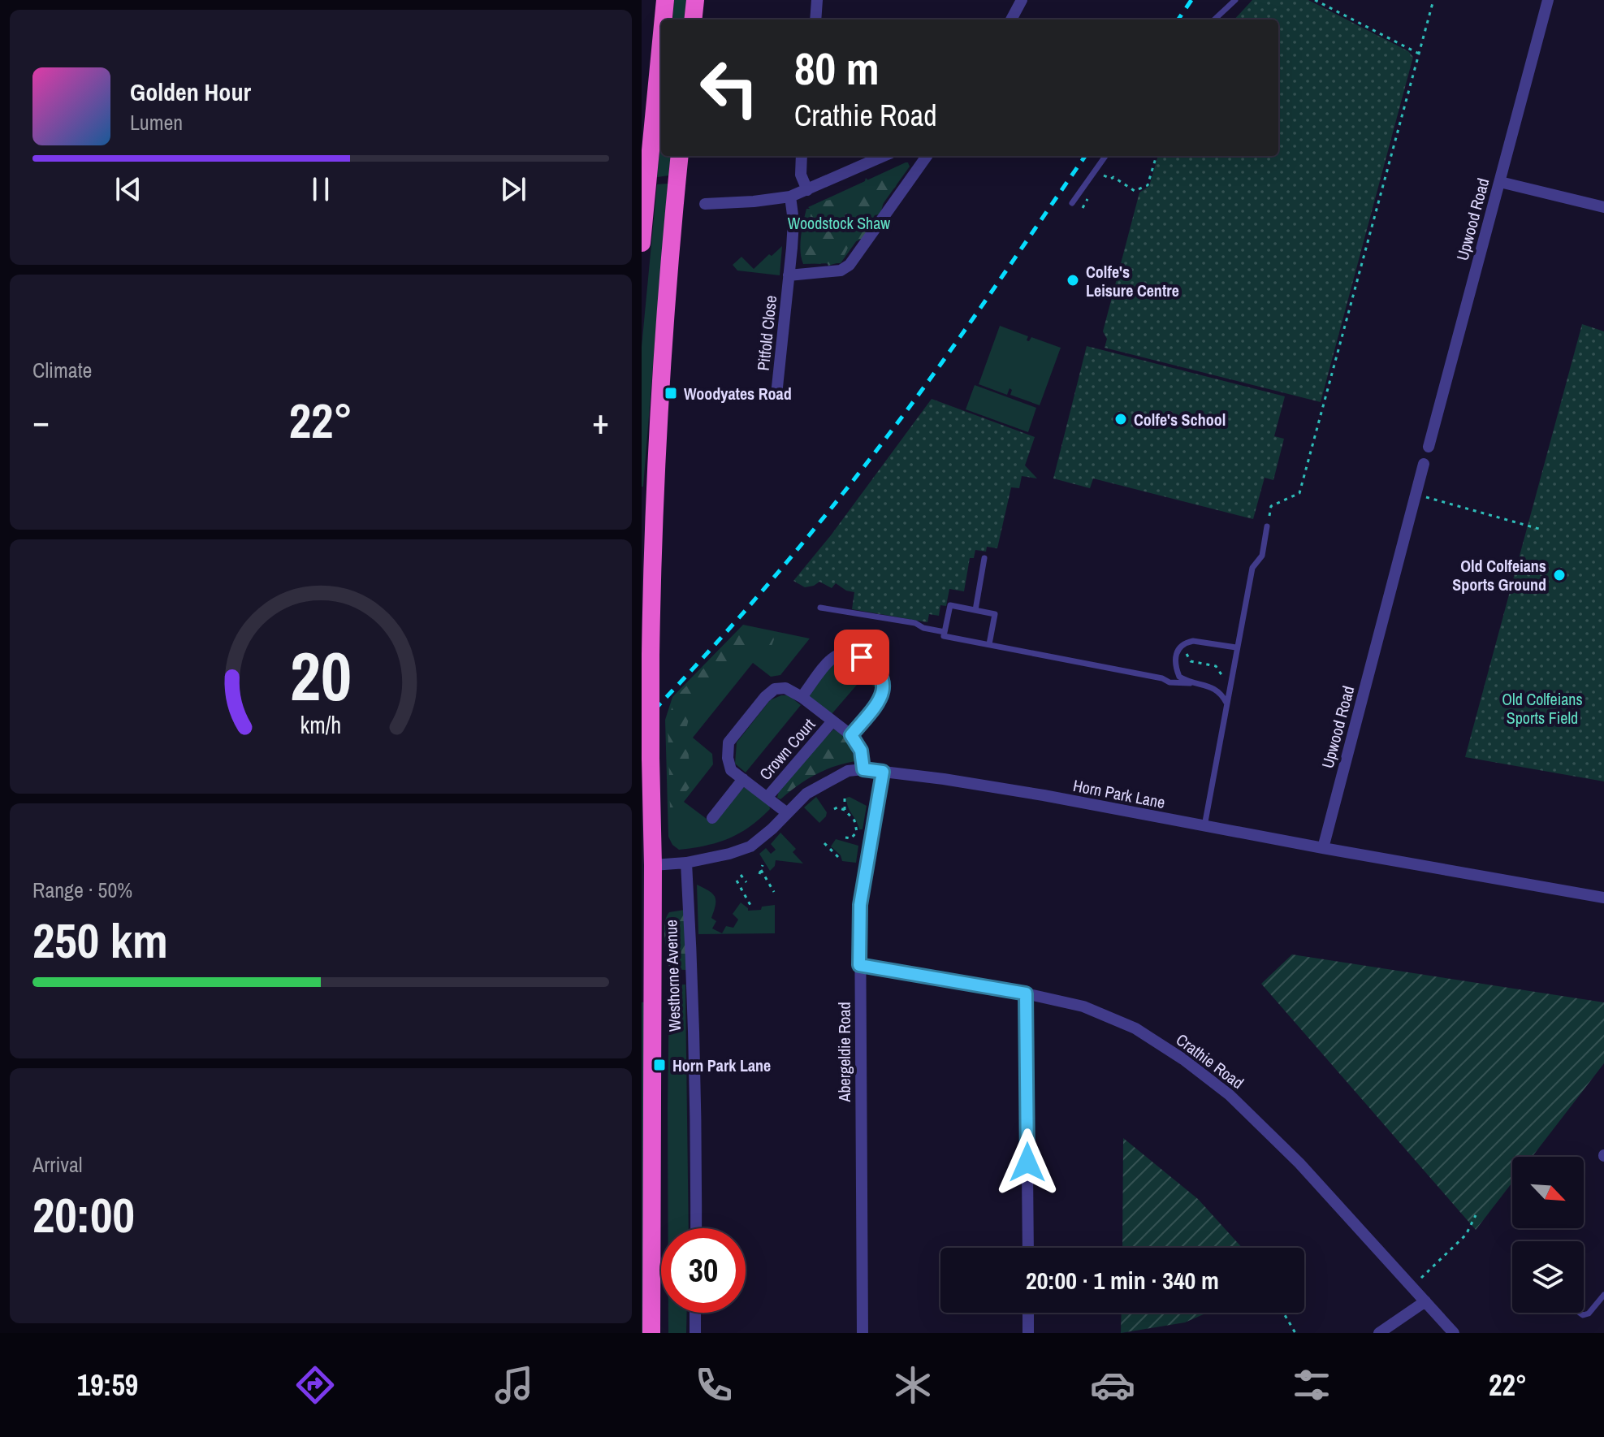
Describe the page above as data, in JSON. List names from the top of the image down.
{
  "streets": {
    "highway": ["Westhorne Avenue"],
    "street": [
      "Upwood Road",
      "Pitfold Close",
      "Crown Court",
      "Horn Park Lane",
      "Abergeldie Road",
      "Crathie Road"
    ]
  },
  "crossings": [
    ["Upwood Road", "Horn Park Lane"],
    ["Crown Court", "Horn Park Lane"],
    ["Horn Park Lane", "Westhorne Avenue"],
    ["Horn Park Lane", "Abergeldie Road"],
    ["Abergeldie Road", "Crathie Road"]
  ],
  "parks": ["Woodstock Shaw", "Old Colfeians Sports Field"],
  "places": {
    "other": ["Colfe's Leisure Centre", "Colfe's School", "Old Colfeians Sports Ground"],
    "transit": ["Woodyates Road", "Horn Park Lane"]
  },
  "north": "bottom right",
  "page": {
    "turn": ["80 m", "Crathie Road"],
    "song": ["Golden Hour", "Lumen"],
    "tile": [
      "Climate",
      ["Range · 50%", "250 km"],
      ["Arrival", "20:00"]
    ],
    "heat": ["−", "22°", "+"],
    "limit": "30",
    "trip": "20:00 · 1 min · 340 m",
    "tabs": ["19:59", "22°"],
    "gauge": ["20", "km/h"]
  }
}
